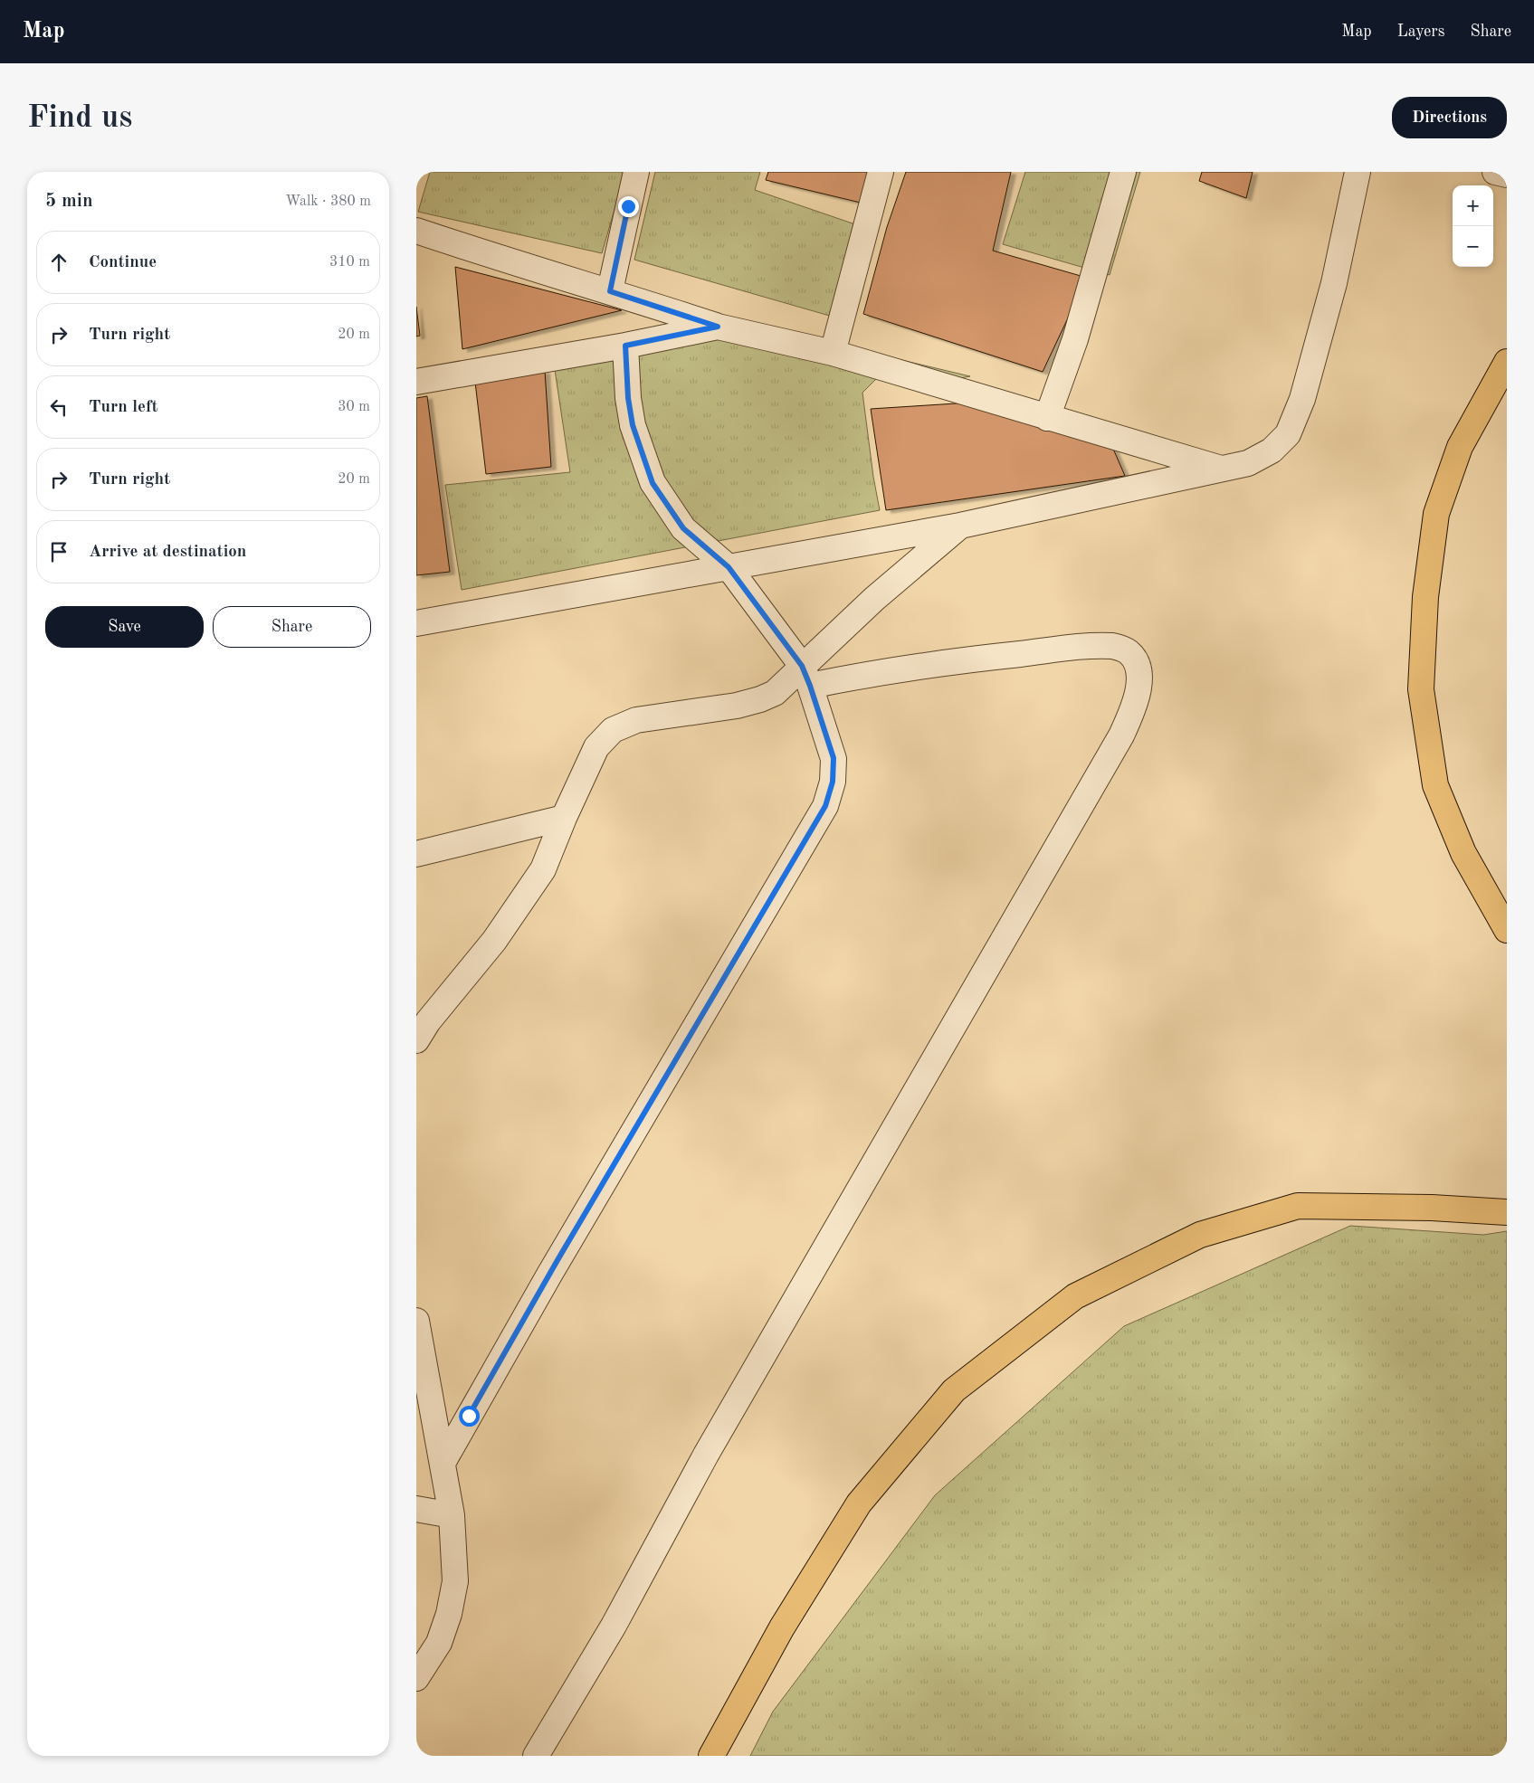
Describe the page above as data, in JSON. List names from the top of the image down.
{
  "page": {
    "header": "Map",
    "nav": ["Map", "Layers", "Share"],
    "buttons": [
      "Directions",
      ["Save", "Share"]
    ],
    "title": "Find us",
    "heading": ["5 min", "Walk · 380 m"],
    "map_buttons": ["+", "−"],
    "list": [
      ["Continue", "310 m"],
      ["Turn right", "20 m"],
      ["Turn left", "30 m"],
      ["Turn right", "20 m"],
      "Arrive at destination"
    ]
  }
}
